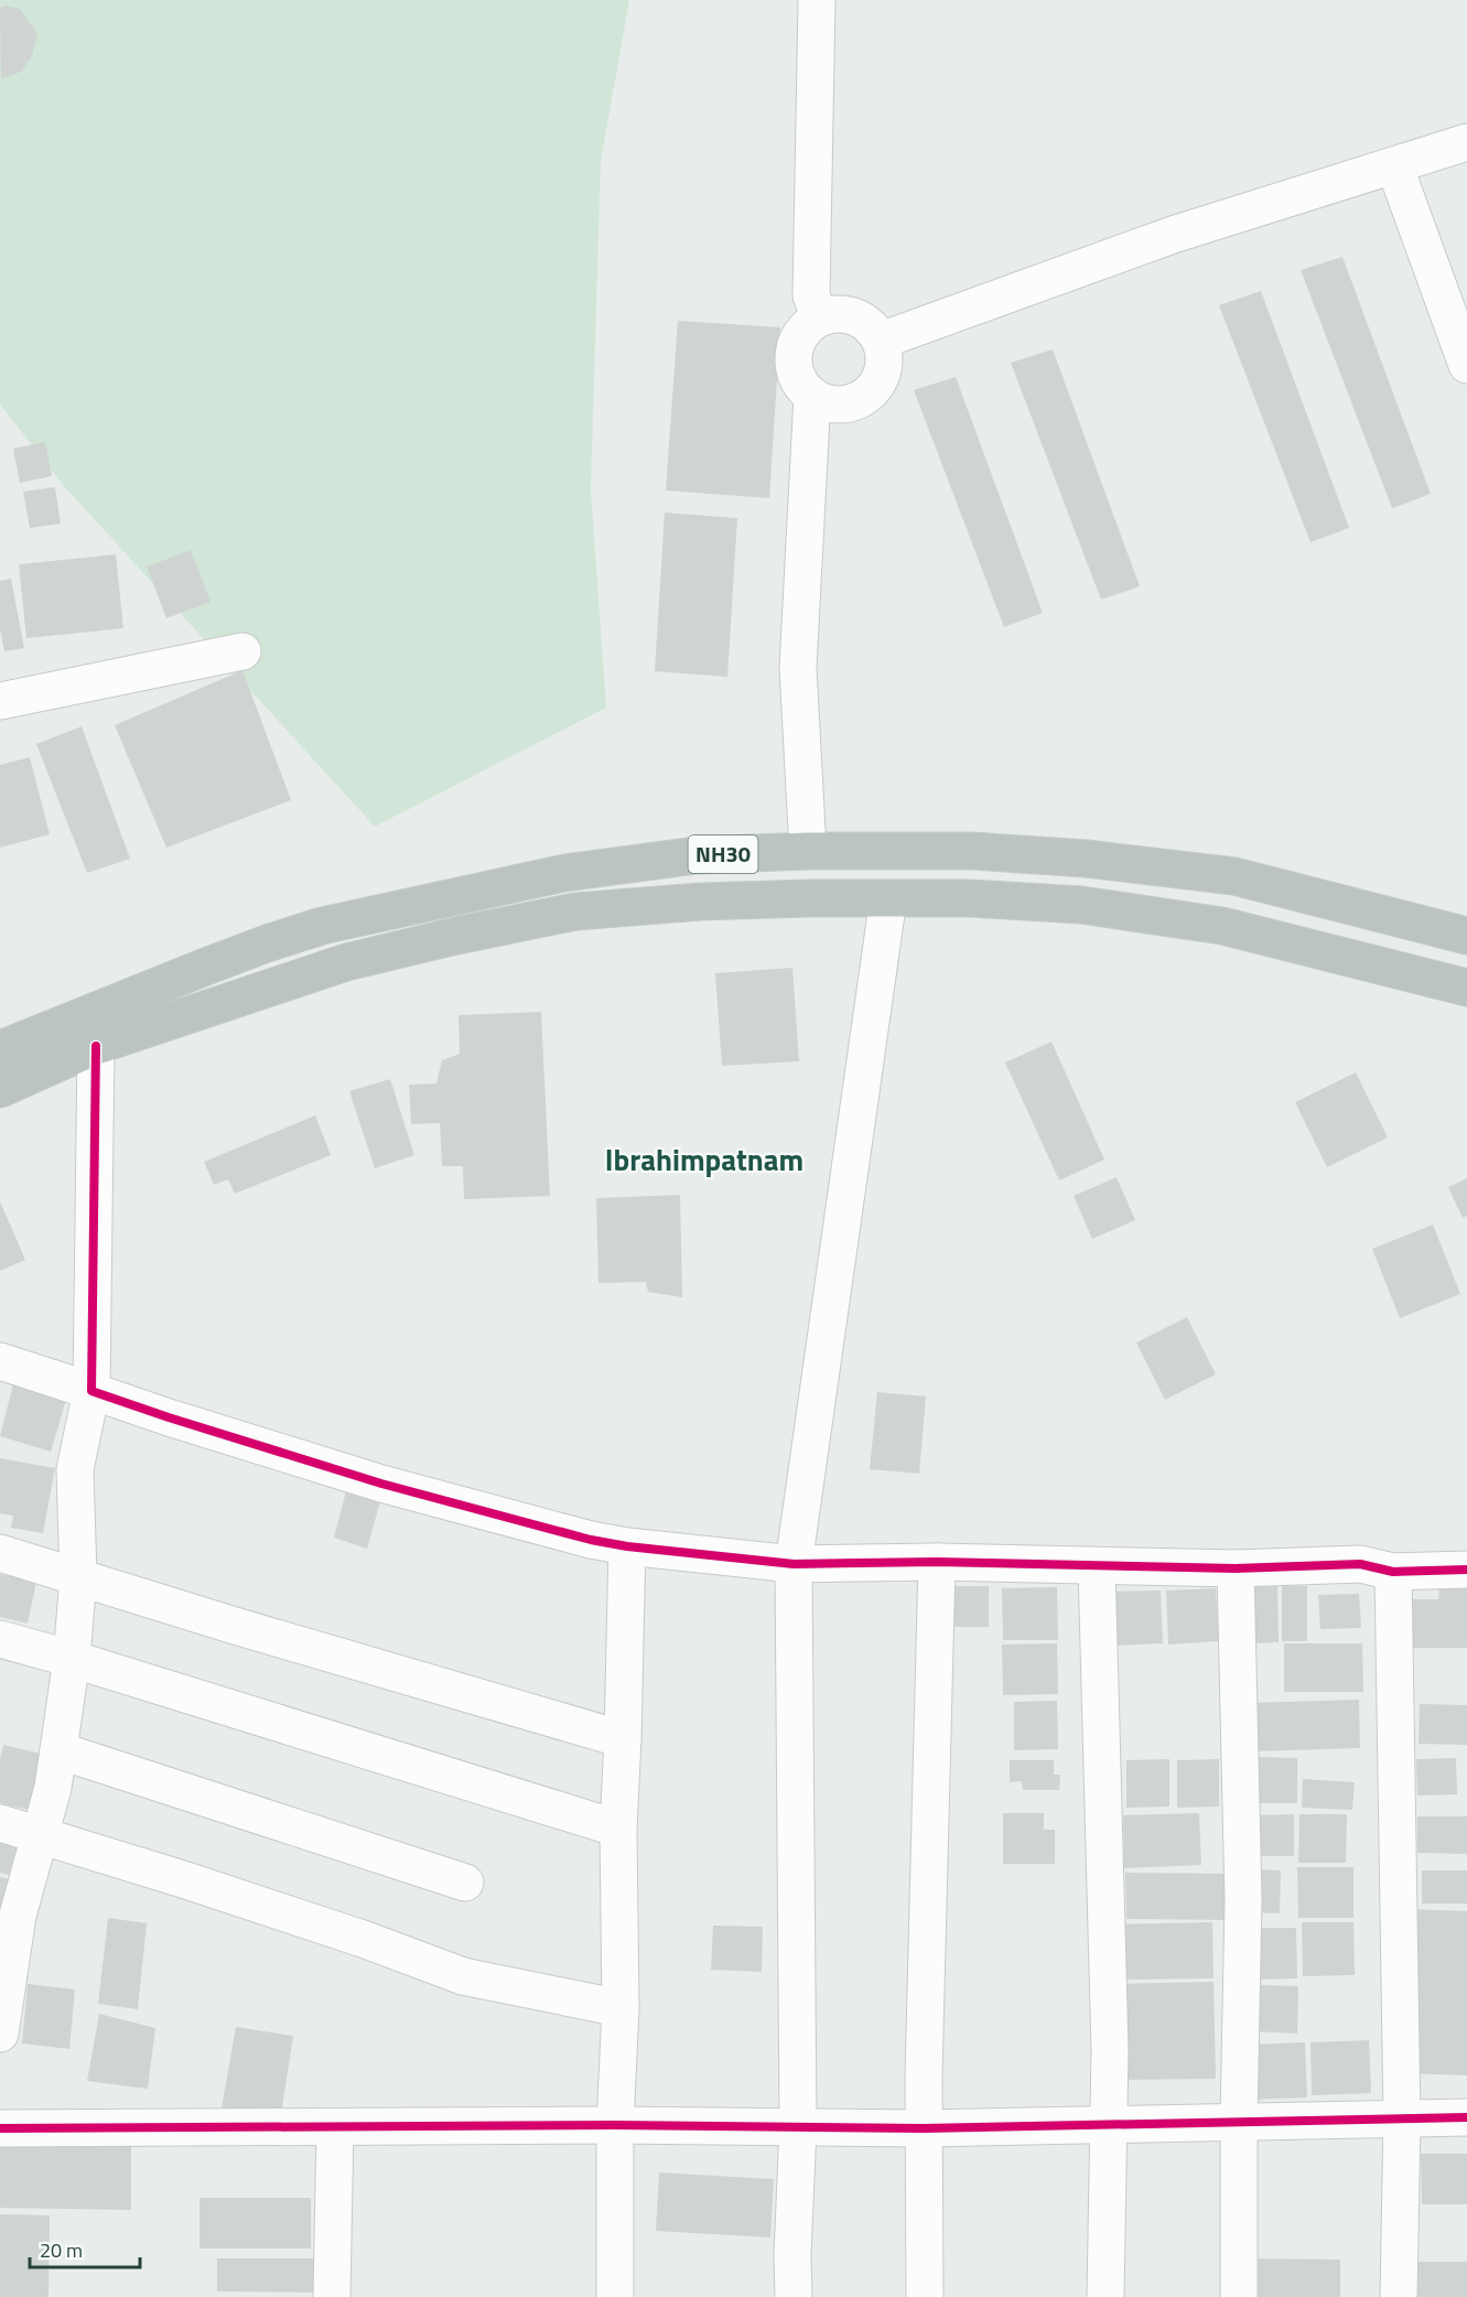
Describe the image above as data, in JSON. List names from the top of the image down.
{
  "streets": {
    "highway": ["NH30"]
  },
  "districts": ["Ibrahimpatnam"],
  "scale_bar": "20 m"
}
